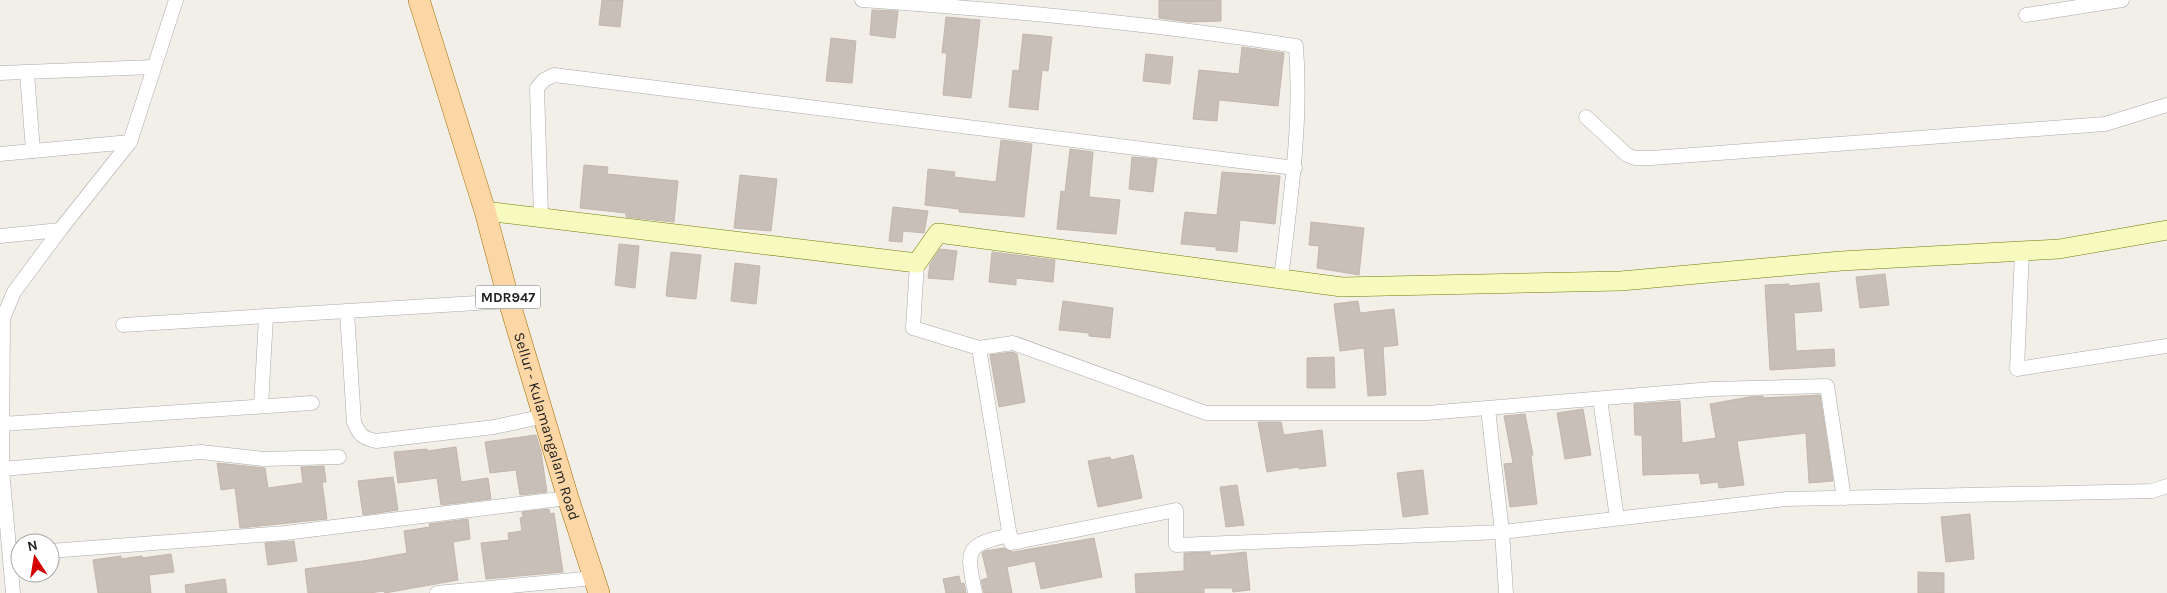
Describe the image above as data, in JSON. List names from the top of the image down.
{
  "streets": {
    "main road": ["MDR947", "Sellur - Kulamangalam Road"]
  },
  "north": "top"
}
